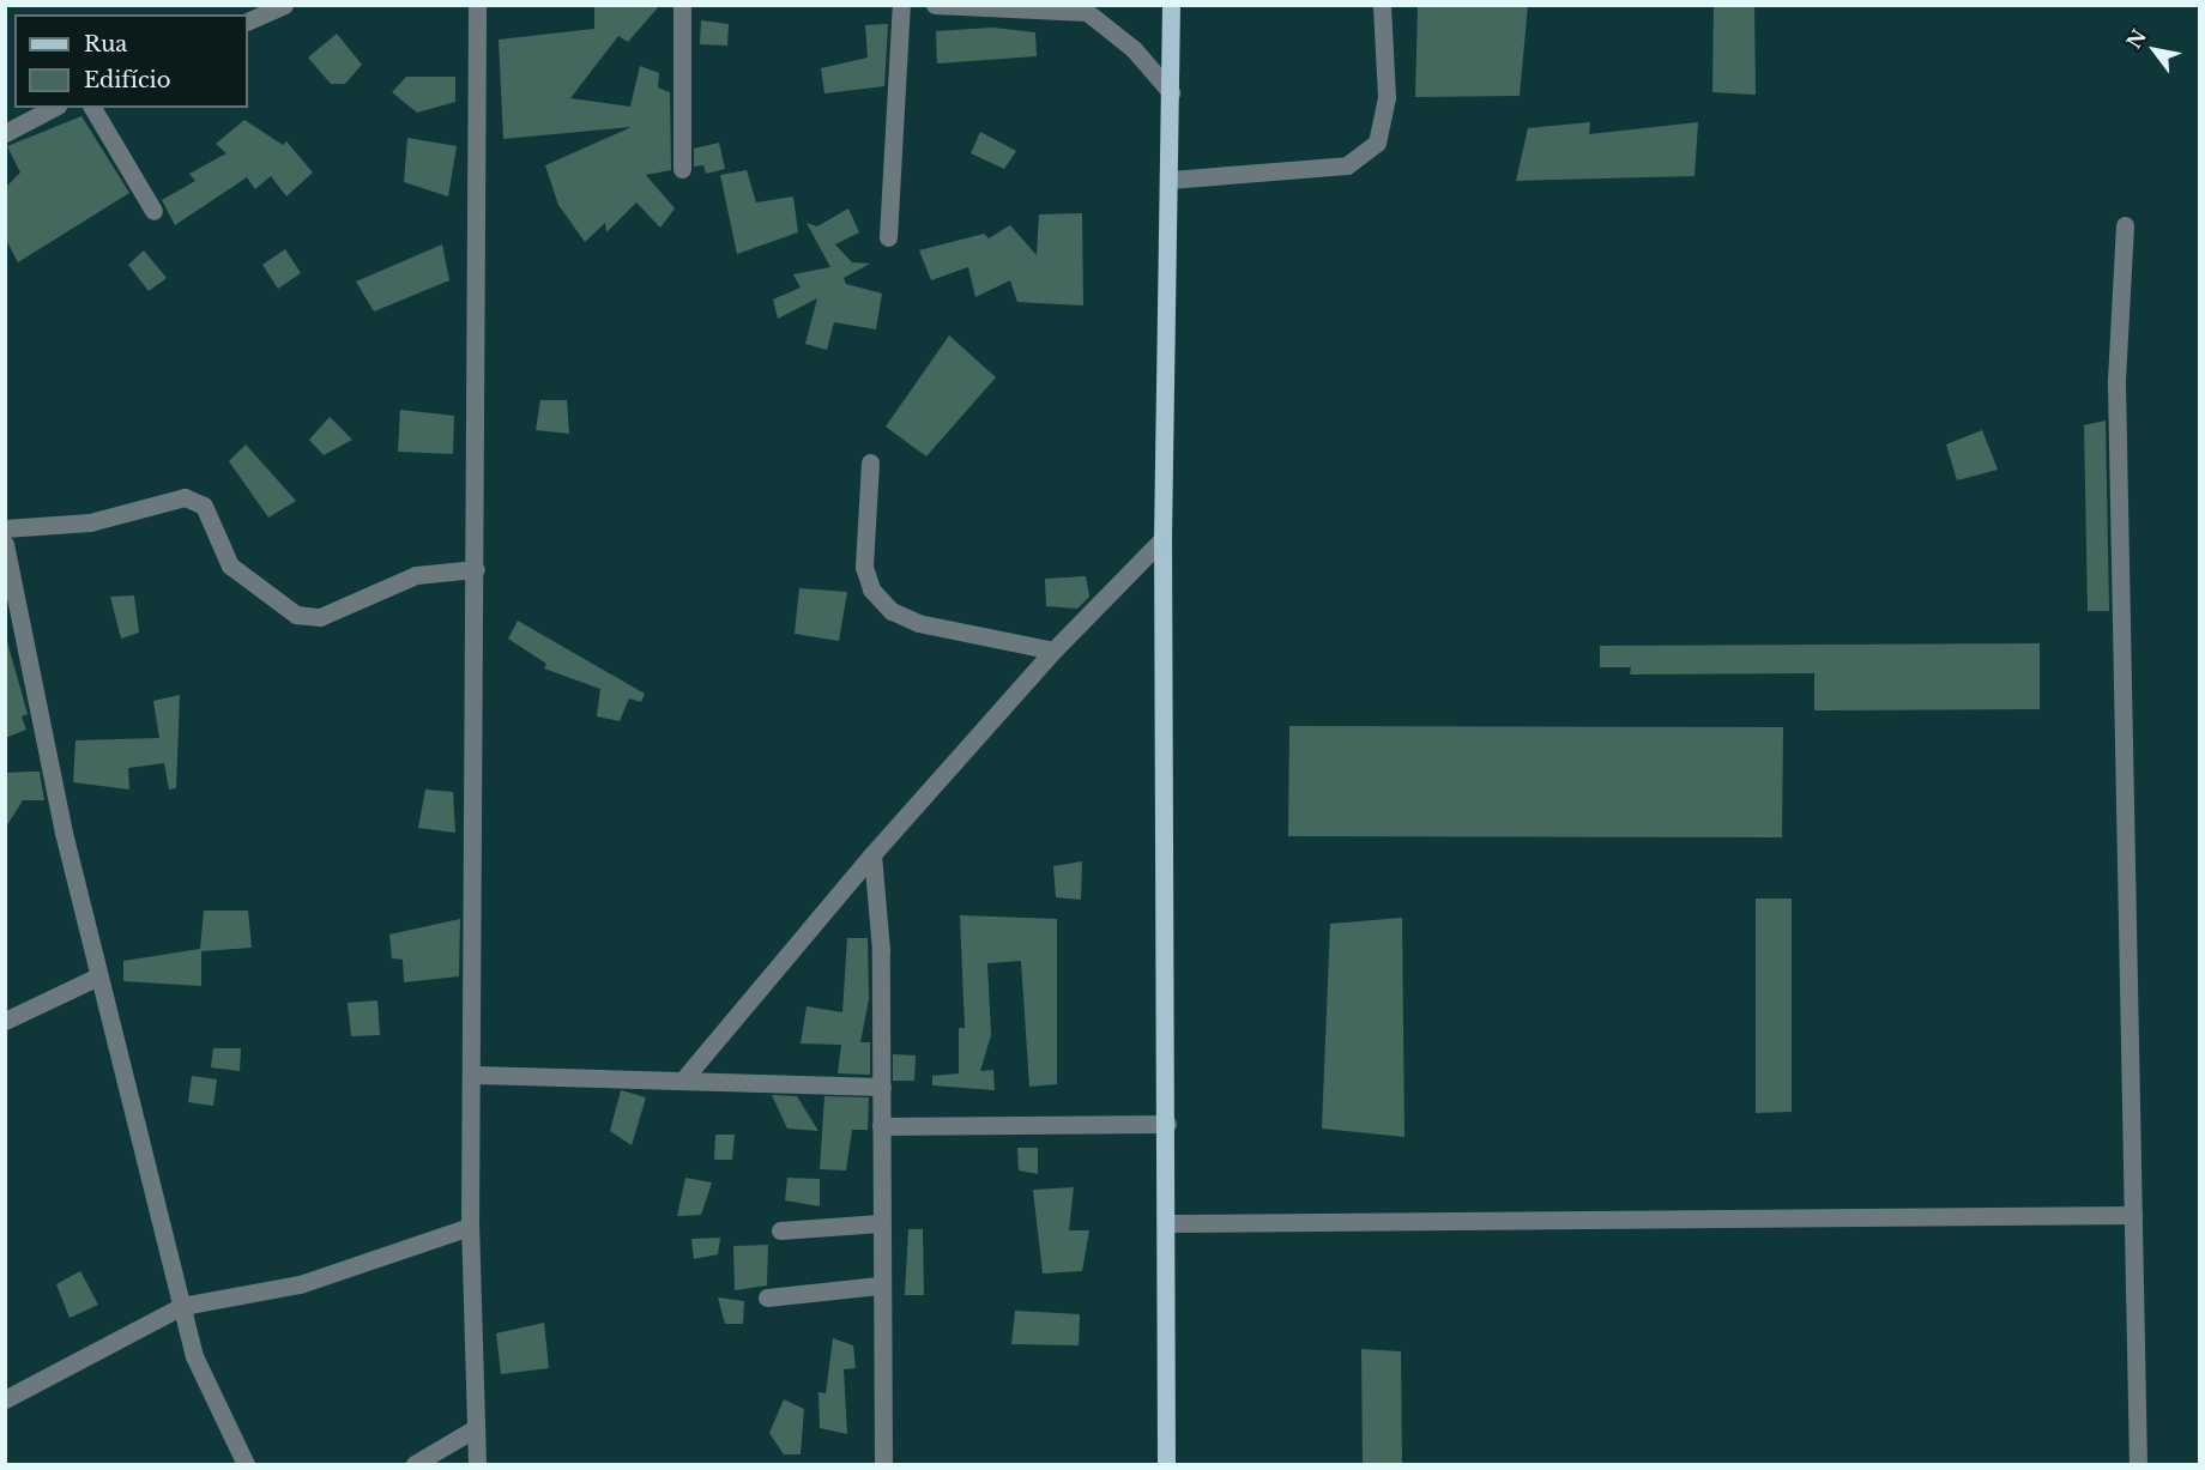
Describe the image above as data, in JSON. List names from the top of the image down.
{
  "legend": ["Rua", "Edifício"],
  "north": "top left"
}
